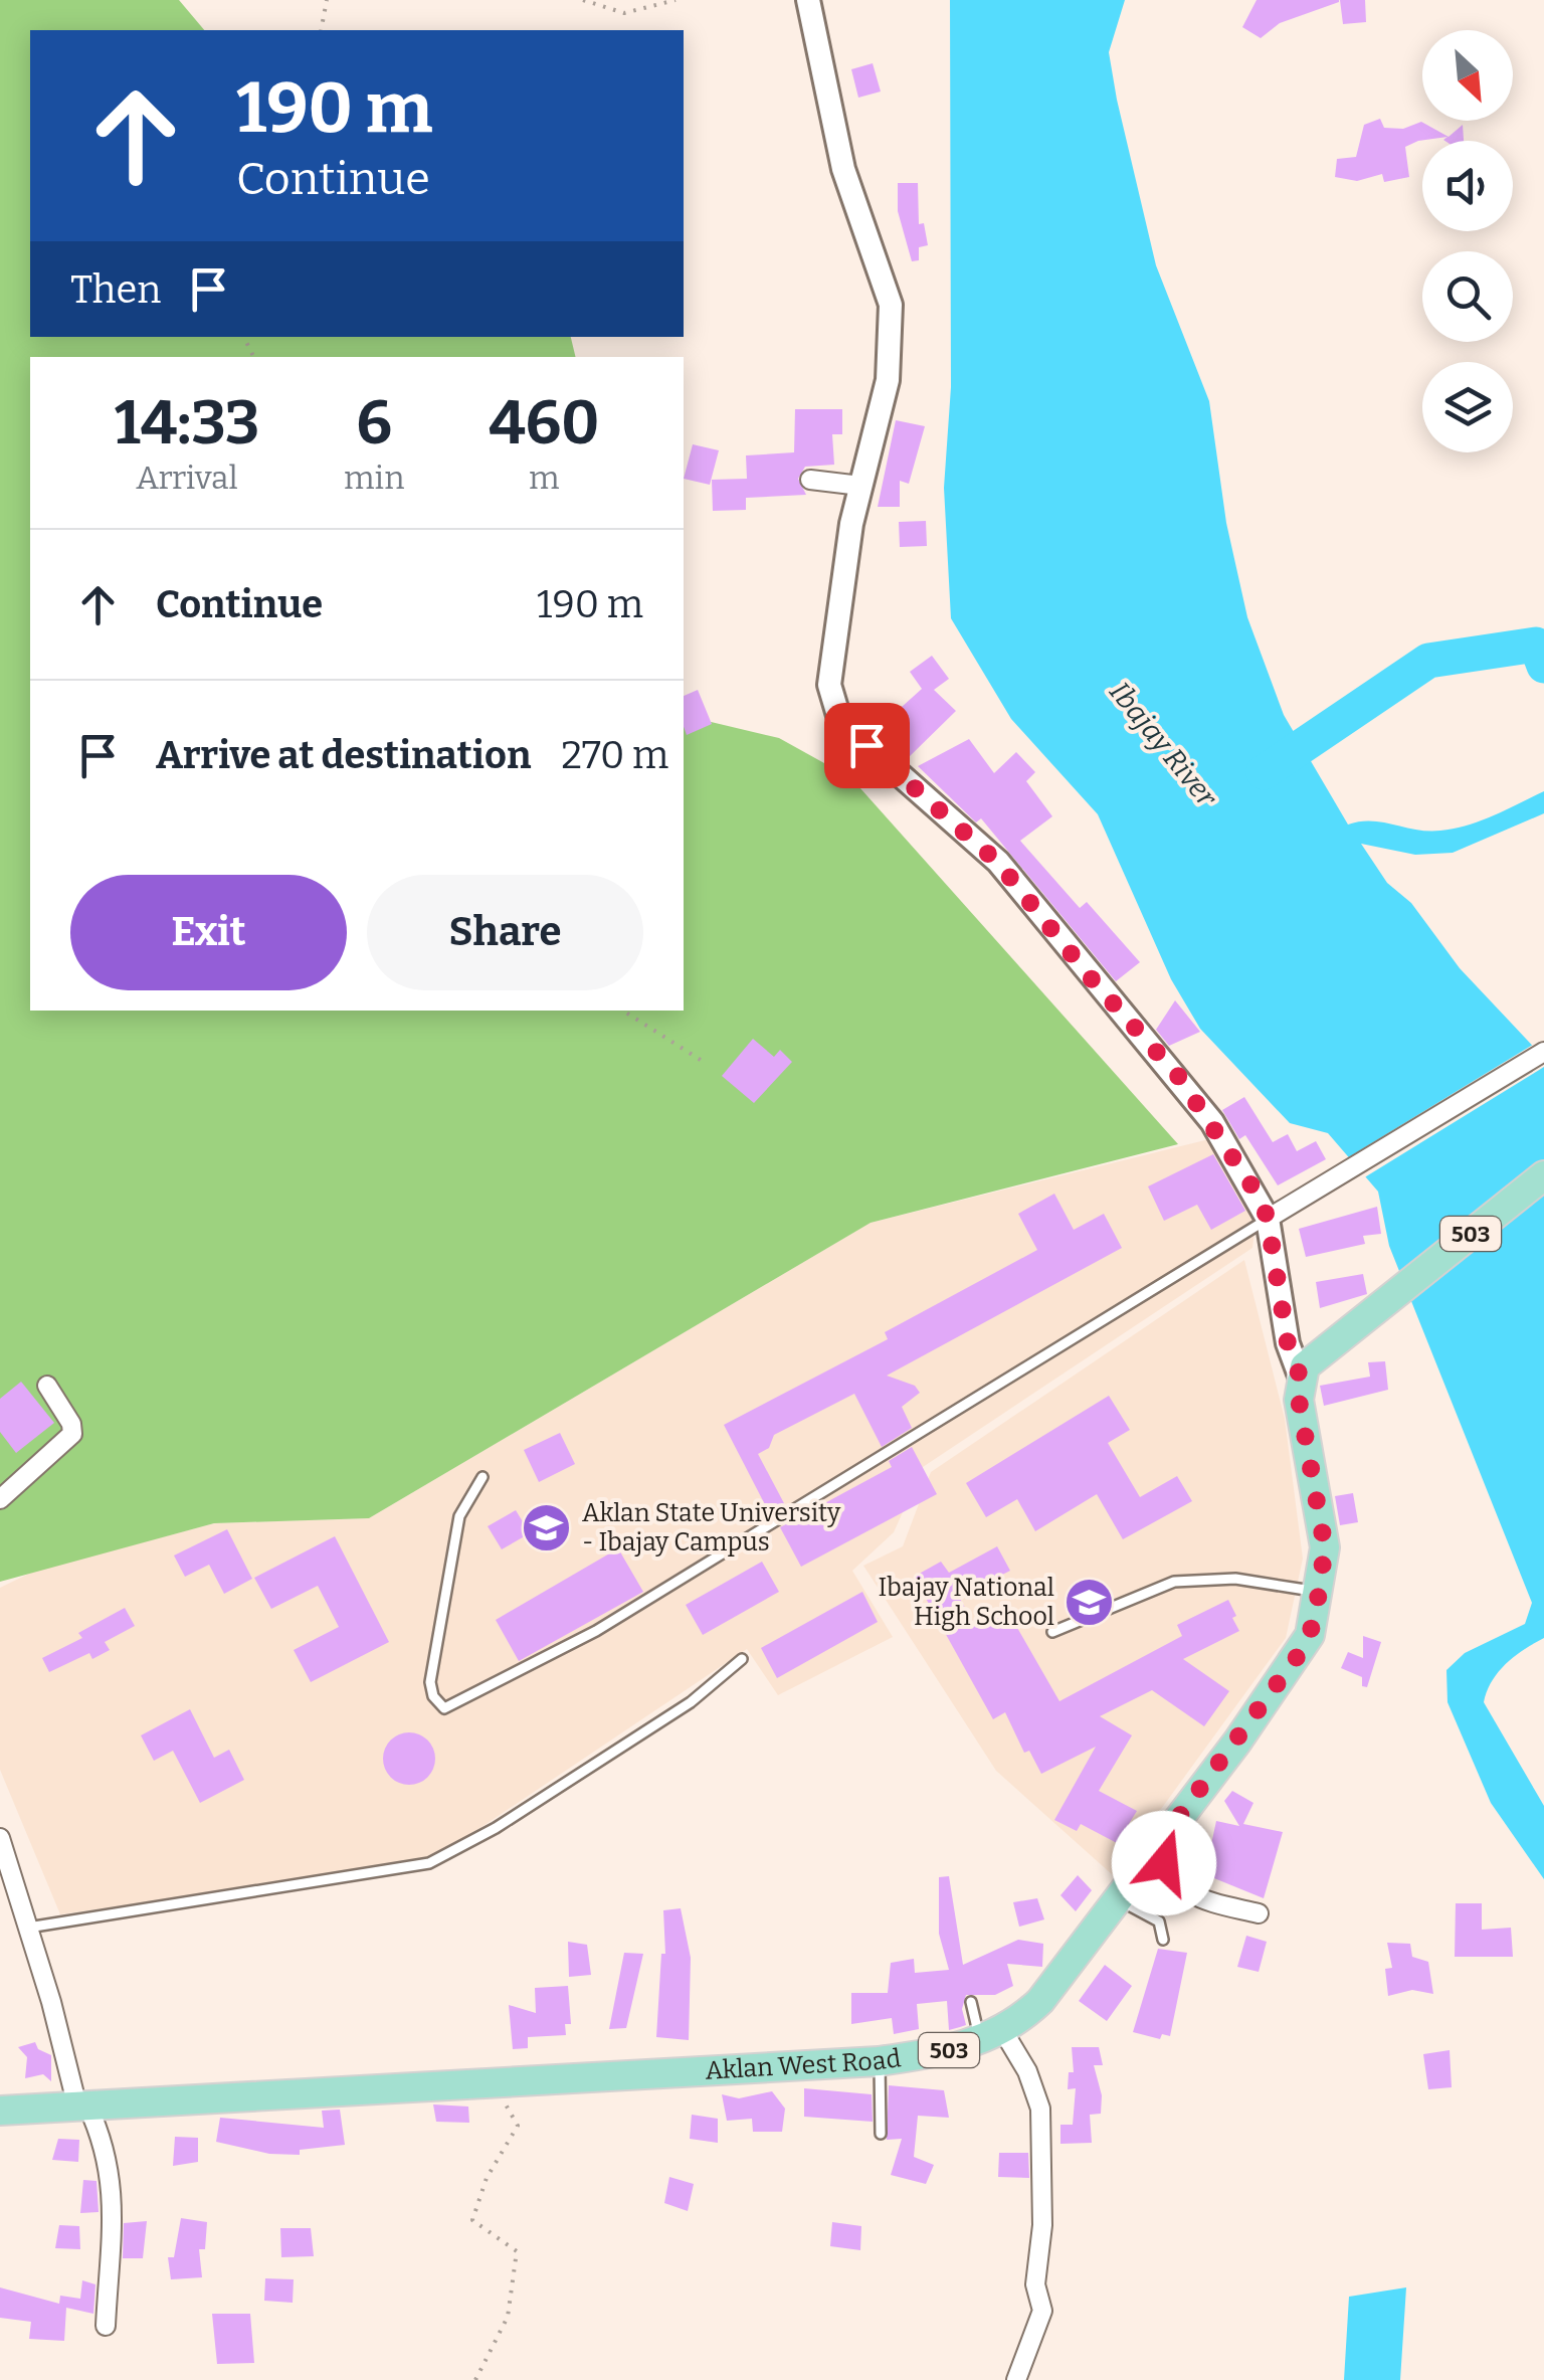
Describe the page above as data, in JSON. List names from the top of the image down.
{
  "streets": {
    "main road": ["503", "Aklan West Road"]
  },
  "crossings": [
    ["503", "Aklan West Road"]
  ],
  "water": ["Ibajay River"],
  "places": {
    "school or university": ["Aklan State University - Ibajay Campus", "Ibajay National High School"]
  },
  "north": "bottom right",
  "page": {
    "turn": ["190 m", "Continue"],
    "then": "Then",
    "eta": [
      "14:33",
      "Arrival",
      "6",
      "min",
      "460",
      "m"
    ],
    "list": [
      {
        "name": "Continue",
        "value": "190 m"
      },
      {
        "name": "Arrive at destination",
        "value": "270 m"
      }
    ],
    "buttons": ["Exit", "Share"]
  }
}
